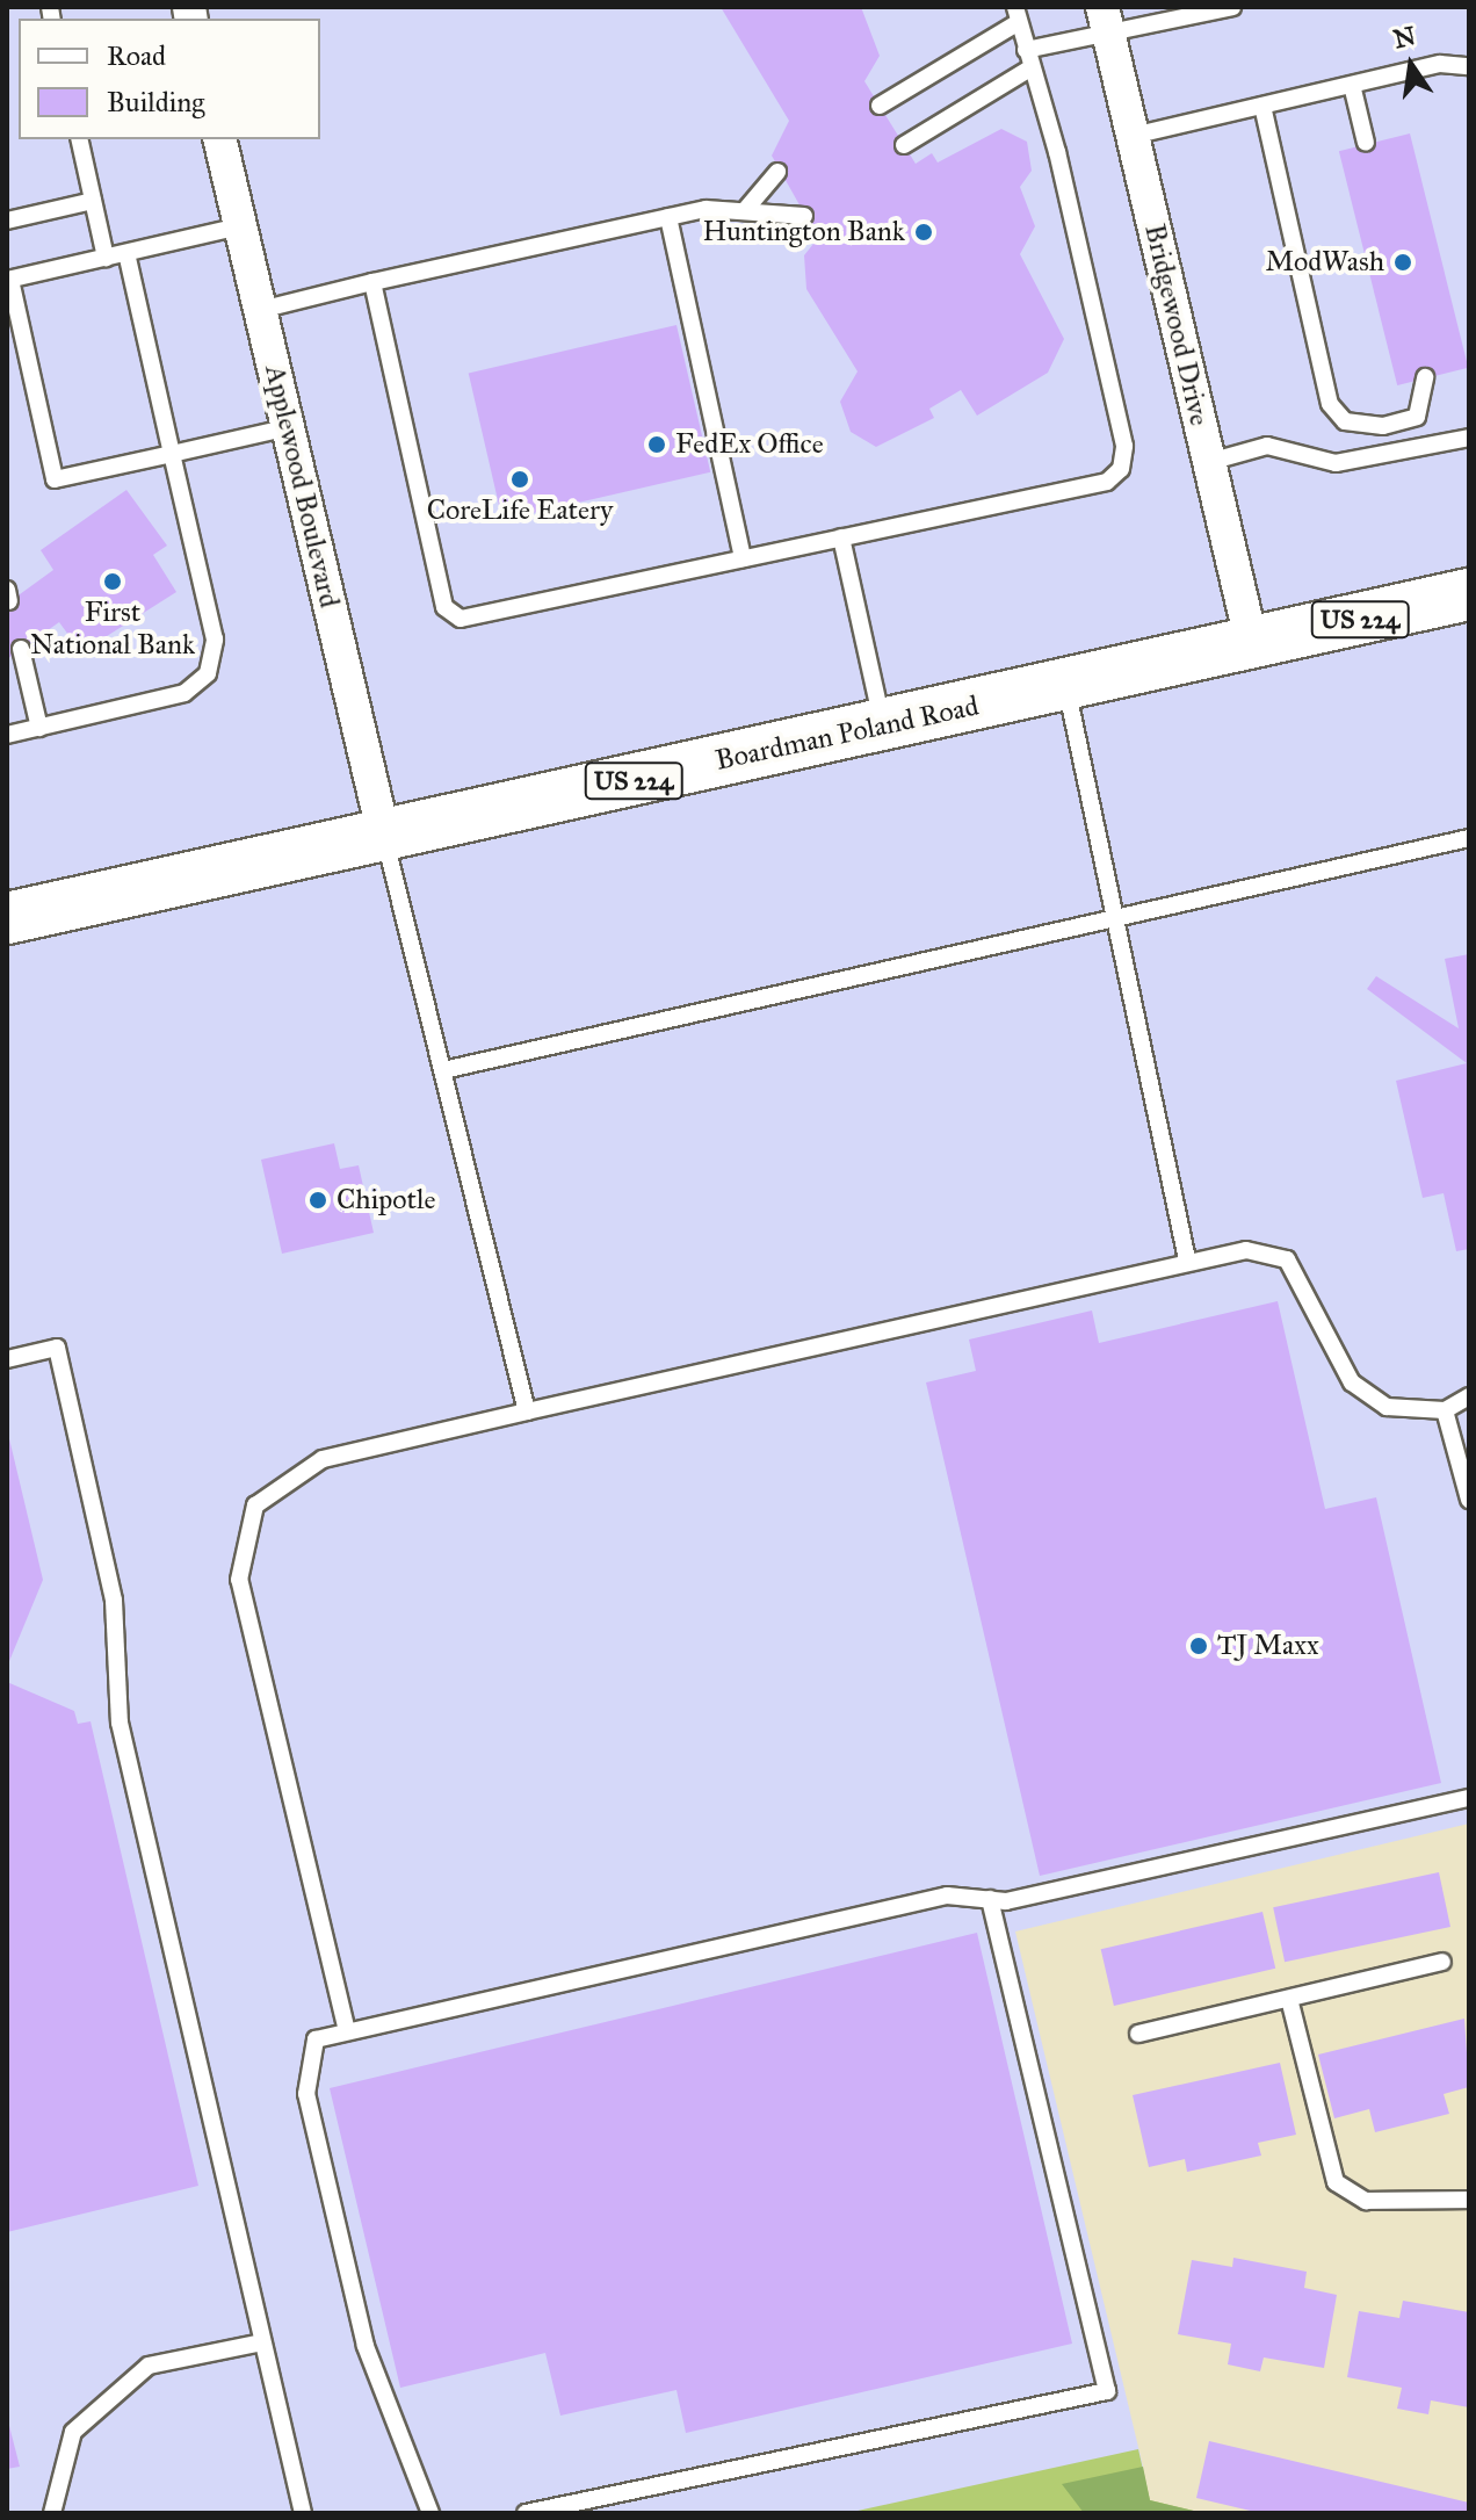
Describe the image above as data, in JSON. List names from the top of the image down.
{
  "streets": {
    "main road": ["US 224", "Boardman Poland Road"],
    "street": ["Bridgewood Drive", "Applewood Boulevard"]
  },
  "crossings": [
    ["Bridgewood Drive", "Boardman Poland Road"],
    ["Applewood Boulevard", "Boardman Poland Road"]
  ],
  "places": [
    "Huntington Bank",
    "ModWash",
    "FedEx Office",
    "CoreLife Eatery",
    "First National Bank",
    "Chipotle",
    "TJ Maxx"
  ],
  "legend": ["Road", "Building"],
  "north": "top"
}
